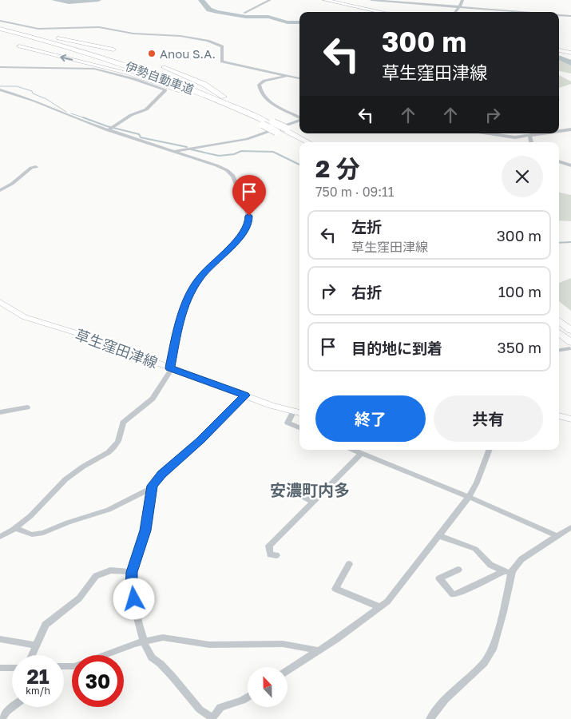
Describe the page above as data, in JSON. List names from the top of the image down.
{
  "streets": {
    "highway": ["伊勢自動車道"],
    "main road": ["草生窪田津線"]
  },
  "districts": ["安濃町内多"],
  "places": ["Anou S.A."],
  "north": "top",
  "page": {
    "turn": ["300 m", "草生窪田津線"],
    "heading": ["2 分", "750 m · 09:11"],
    "list": [
      {
        "name": "左折",
        "note": "草生窪田津線",
        "value": "300 m"
      },
      {
        "name": "右折",
        "value": "100 m"
      },
      {
        "name": "目的地に到着",
        "value": "350 m"
      }
    ],
    "buttons": ["終了", "共有"],
    "speed": "21 km/h",
    "limit": "30"
  }
}
